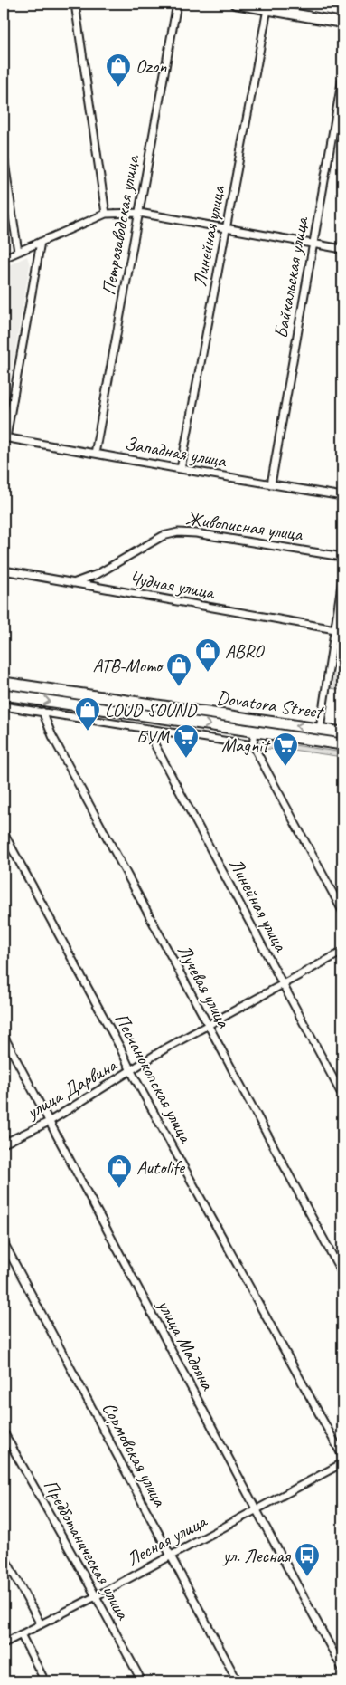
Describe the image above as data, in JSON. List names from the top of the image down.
{
  "streets": {
    "main road": ["Dovatora Street"],
    "street": [
      "Петрозаводская улица",
      "Линейная улица",
      "Байкальская улица",
      "Западная улица",
      "Живописная улица",
      "Чудная улица",
      "Лучевая улица",
      "Песчанокопская улица",
      "улица Дарвина",
      "улица Мадояна",
      "Сормовская улица",
      "Лесная улица",
      "Предботаническая улица"
    ]
  },
  "crossings": [
    ["Петрозаводская улица", "Западная улица"],
    ["Линейная улица", "Западная улица"],
    ["Линейная улица", "улица Дарвина"],
    ["Байкальская улица", "Западная улица"],
    ["Живописная улица", "Чудная улица"],
    ["Лучевая улица", "улица Дарвина"],
    ["Песчанокопская улица", "улица Дарвина"],
    ["улица Дарвина", "улица Мадояна"],
    ["улица Мадояна", "Лесная улица"],
    ["Сормовская улица", "Лесная улица"],
    ["Лесная улица", "Предботаническая улица"]
  ],
  "places": {
    "shop": [
      "Ozon",
      "ABRO",
      "АТВ-Мото",
      "LOUD SOUND",
      "Autolife"
    ],
    "supermarket": ["БУМ", "Magnit"],
    "bus stop": ["ул. Лесная"]
  }
}
